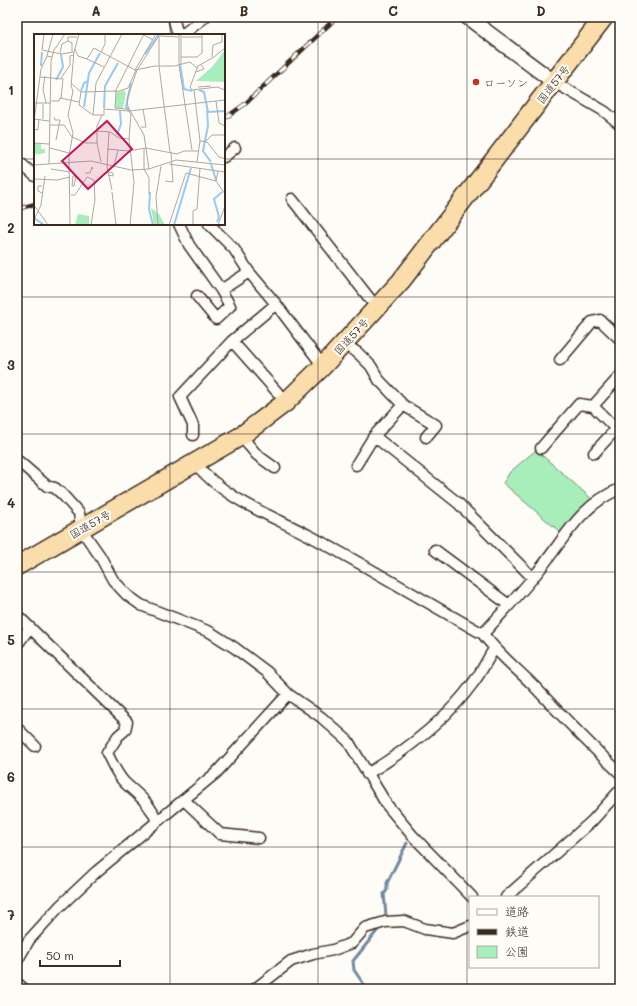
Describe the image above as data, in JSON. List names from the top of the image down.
{
  "streets": {
    "highway": ["国道57号"]
  },
  "places": ["ローソン"],
  "legend": ["道路", "鉄道", "公園"],
  "scale_bar": "50 m",
  "grid": {
    "columns": [
      "A",
      "B",
      "C",
      "D"
    ],
    "rows": [
      "1",
      "2",
      "3",
      "4",
      "5",
      "6",
      "7"
    ]
  }
}
